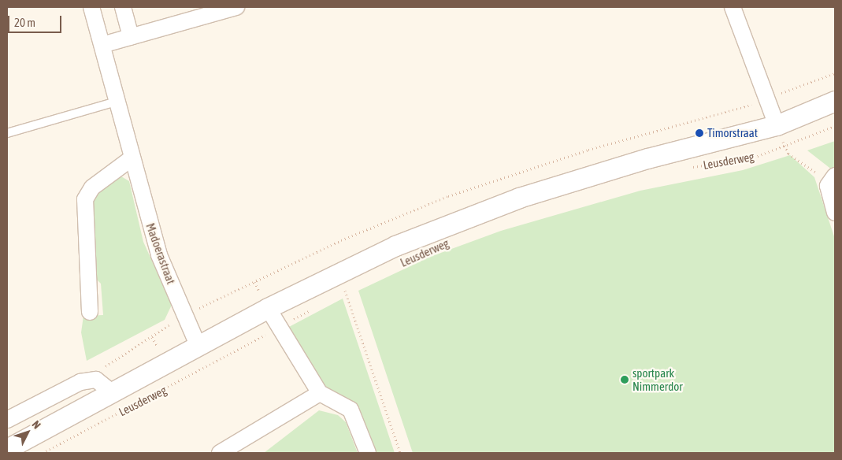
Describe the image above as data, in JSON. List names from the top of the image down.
{
  "streets": {
    "street": ["Leusderweg", "Madoerastraat"]
  },
  "crossings": [
    ["Leusderweg", "Madoerastraat"]
  ],
  "places": ["Timorstraat", "sportpark Nimmerdor"],
  "scale_bar": "20 m",
  "north": "top right"
}
